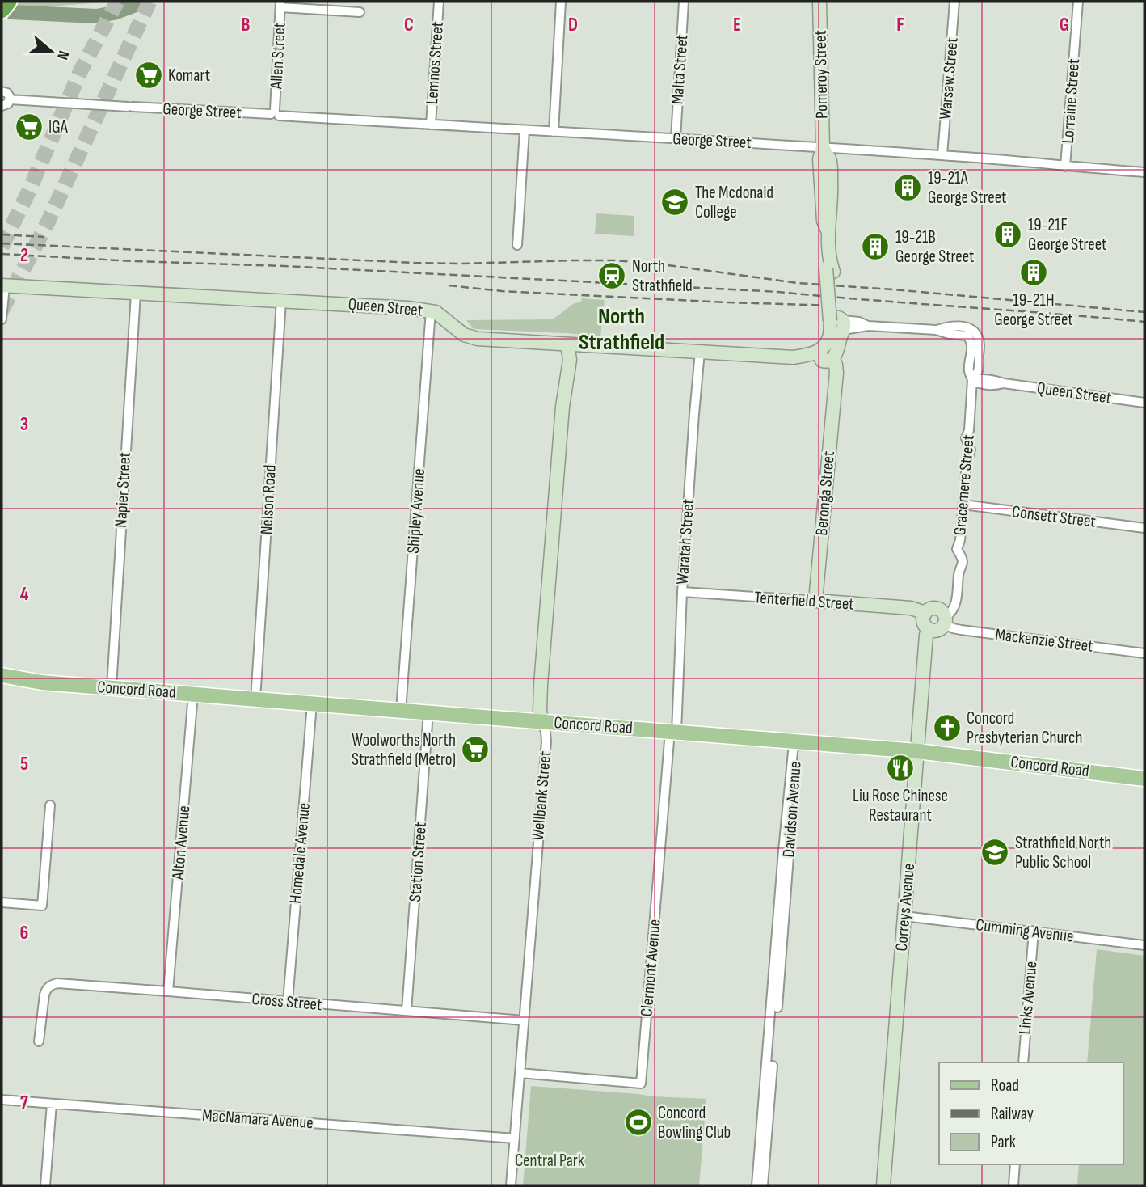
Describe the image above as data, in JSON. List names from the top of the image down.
{
  "streets": {
    "main road": ["Concord Road"],
    "street": [
      "Allen Street",
      "Lemnos Street",
      "Malta Street",
      "Pomeroy Street",
      "Warsaw Street",
      "Lorraine Street",
      "George Street",
      "Queen Street",
      "Gracemere Street",
      "Napier Street",
      "Beronga Street",
      "Nelson Road",
      "Shipley Avenue",
      "Consett Street",
      "Waratah Street",
      "Tenterfield Street",
      "Mackenzie Street",
      "Wellbank Street",
      "Davidson Avenue",
      "Alton Avenue",
      "Homedale Avenue",
      "Station Street",
      "Correys Avenue",
      "Cumming Avenue",
      "Clermont Avenue",
      "Links Avenue",
      "Cross Street",
      "MacNamara Avenue"
    ]
  },
  "crossings": [
    ["Allen Street", "George Street"],
    ["Lemnos Street", "George Street"],
    ["Malta Street", "George Street"],
    ["Pomeroy Street", "George Street"],
    ["Warsaw Street", "George Street"],
    ["Lorraine Street", "George Street"],
    ["Queen Street", "Gracemere Street"],
    ["Queen Street", "Napier Street"],
    ["Queen Street", "Beronga Street"],
    ["Queen Street", "Nelson Road"],
    ["Queen Street", "Shipley Avenue"],
    ["Queen Street", "Waratah Street"],
    ["Queen Street", "Wellbank Street"],
    ["Gracemere Street", "Consett Street"],
    ["Gracemere Street", "Tenterfield Street"],
    ["Gracemere Street", "Mackenzie Street"],
    ["Gracemere Street", "Correys Avenue"],
    ["Napier Street", "Concord Road"],
    ["Beronga Street", "Tenterfield Street"],
    ["Nelson Road", "Concord Road"],
    ["Shipley Avenue", "Concord Road"],
    ["Waratah Street", "Tenterfield Street"],
    ["Waratah Street", "Concord Road"],
    ["Waratah Street", "Clermont Avenue"],
    ["Tenterfield Street", "Mackenzie Street"],
    ["Tenterfield Street", "Correys Avenue"],
    ["Mackenzie Street", "Correys Avenue"],
    ["Concord Road", "Wellbank Street"],
    ["Concord Road", "Davidson Avenue"],
    ["Concord Road", "Alton Avenue"],
    ["Concord Road", "Homedale Avenue"],
    ["Concord Road", "Station Street"],
    ["Concord Road", "Correys Avenue"],
    ["Concord Road", "Clermont Avenue"],
    ["Wellbank Street", "Clermont Avenue"],
    ["Wellbank Street", "Cross Street"],
    ["Wellbank Street", "MacNamara Avenue"],
    ["Alton Avenue", "Cross Street"],
    ["Homedale Avenue", "Cross Street"],
    ["Station Street", "Cross Street"],
    ["Correys Avenue", "Cumming Avenue"],
    ["Cumming Avenue", "Links Avenue"]
  ],
  "districts": ["North Strathfield"],
  "parks": ["Central Park"],
  "places": {
    "supermarket": ["Komart", "IGA", "Woolworths North Strathfield (Metro)"],
    "building": [
      "19-21A George Street",
      "19-21F George Street",
      "19-21B George Street",
      "19-21H George Street"
    ],
    "school or university": ["The Mcdonald College", "Strathfield North Public School"],
    "station": ["North Strathfield"],
    "church": ["Concord Presbyterian Church"],
    "restaurant": ["Liu Rose Chinese Restaurant"],
    "sports": ["Concord Bowling Club"]
  },
  "legend": ["Road", "Railway", "Park"],
  "north": "right",
  "grid": {
    "columns": [
      "B",
      "C",
      "D",
      "E",
      "F",
      "G"
    ],
    "rows": [
      "2",
      "3",
      "4",
      "5",
      "6",
      "7"
    ]
  }
}
